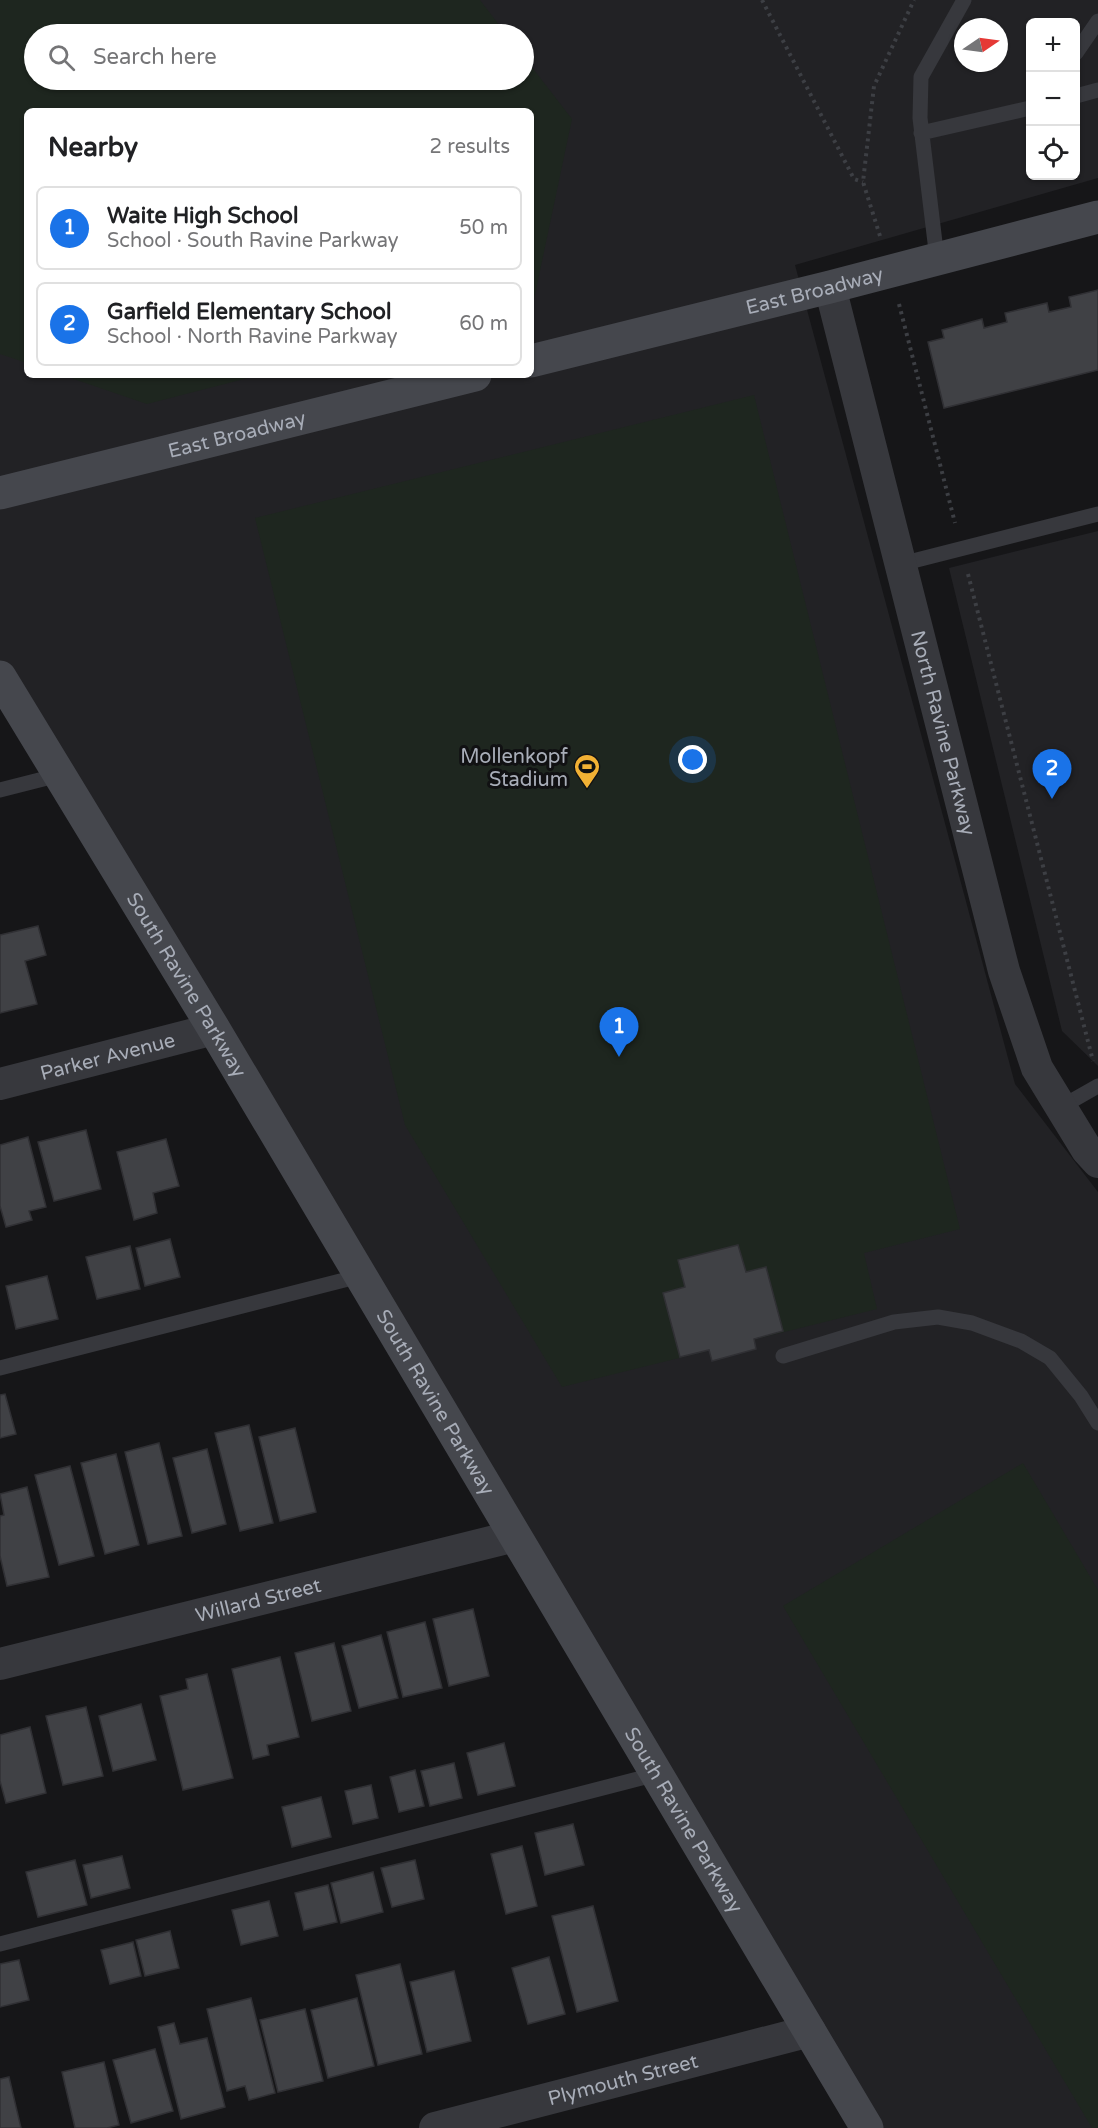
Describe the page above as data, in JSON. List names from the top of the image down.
{
  "streets": {
    "street": [
      "East Broadway",
      "North Ravine Parkway",
      "South Ravine Parkway",
      "Parker Avenue",
      "Willard Street",
      "Plymouth Street"
    ]
  },
  "crossings": [
    ["East Broadway", "North Ravine Parkway"],
    ["South Ravine Parkway", "Parker Avenue"],
    ["South Ravine Parkway", "Willard Street"],
    ["South Ravine Parkway", "Plymouth Street"]
  ],
  "places": {
    "sports": ["Mollenkopf Stadium"]
  },
  "north": "right",
  "page": {
    "map_buttons": ["+", "−"],
    "search": "Search here",
    "heading": ["Nearby", "2 results"],
    "list": [
      {
        "mark": "1",
        "name": "Waite High School",
        "note": "School · South Ravine Parkway",
        "value": "50 m"
      },
      {
        "mark": "2",
        "name": "Garfield Elementary School",
        "note": "School · North Ravine Parkway",
        "value": "60 m"
      }
    ],
    "pins": ["2", "1"]
  }
}
